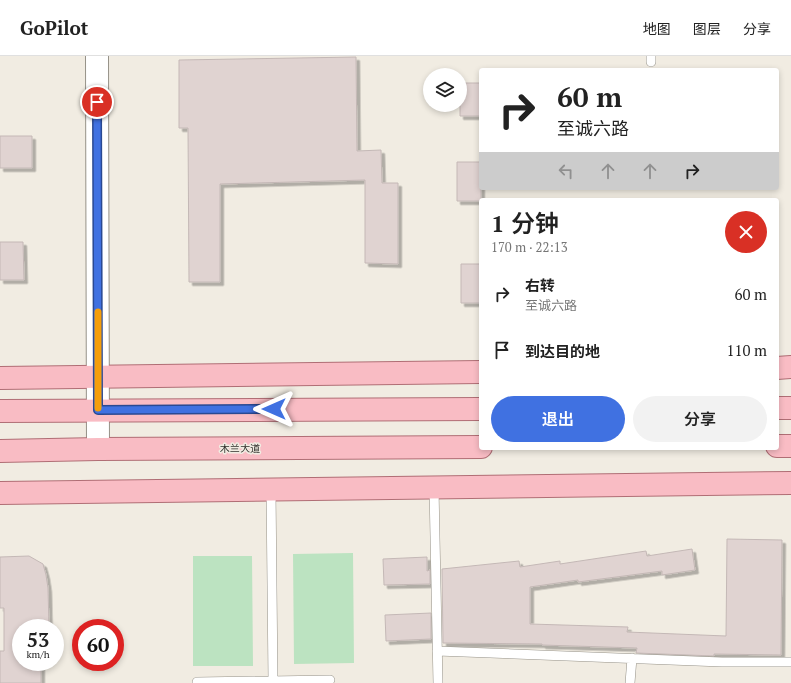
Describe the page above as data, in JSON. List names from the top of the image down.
{
  "streets": {
    "main road": ["木兰大道"]
  },
  "page": {
    "header": "GoPilot",
    "nav": ["地图", "图层", "分享"],
    "turn": ["60 m", "至诚六路"],
    "heading": ["1 分钟", "170 m · 22:13"],
    "list": [
      {
        "name": "右转",
        "note": "至诚六路",
        "value": "60 m"
      },
      {
        "name": "到达目的地",
        "value": "110 m"
      }
    ],
    "buttons": ["退出", "分享"],
    "speed": "53 km/h",
    "limit": "60"
  }
}
